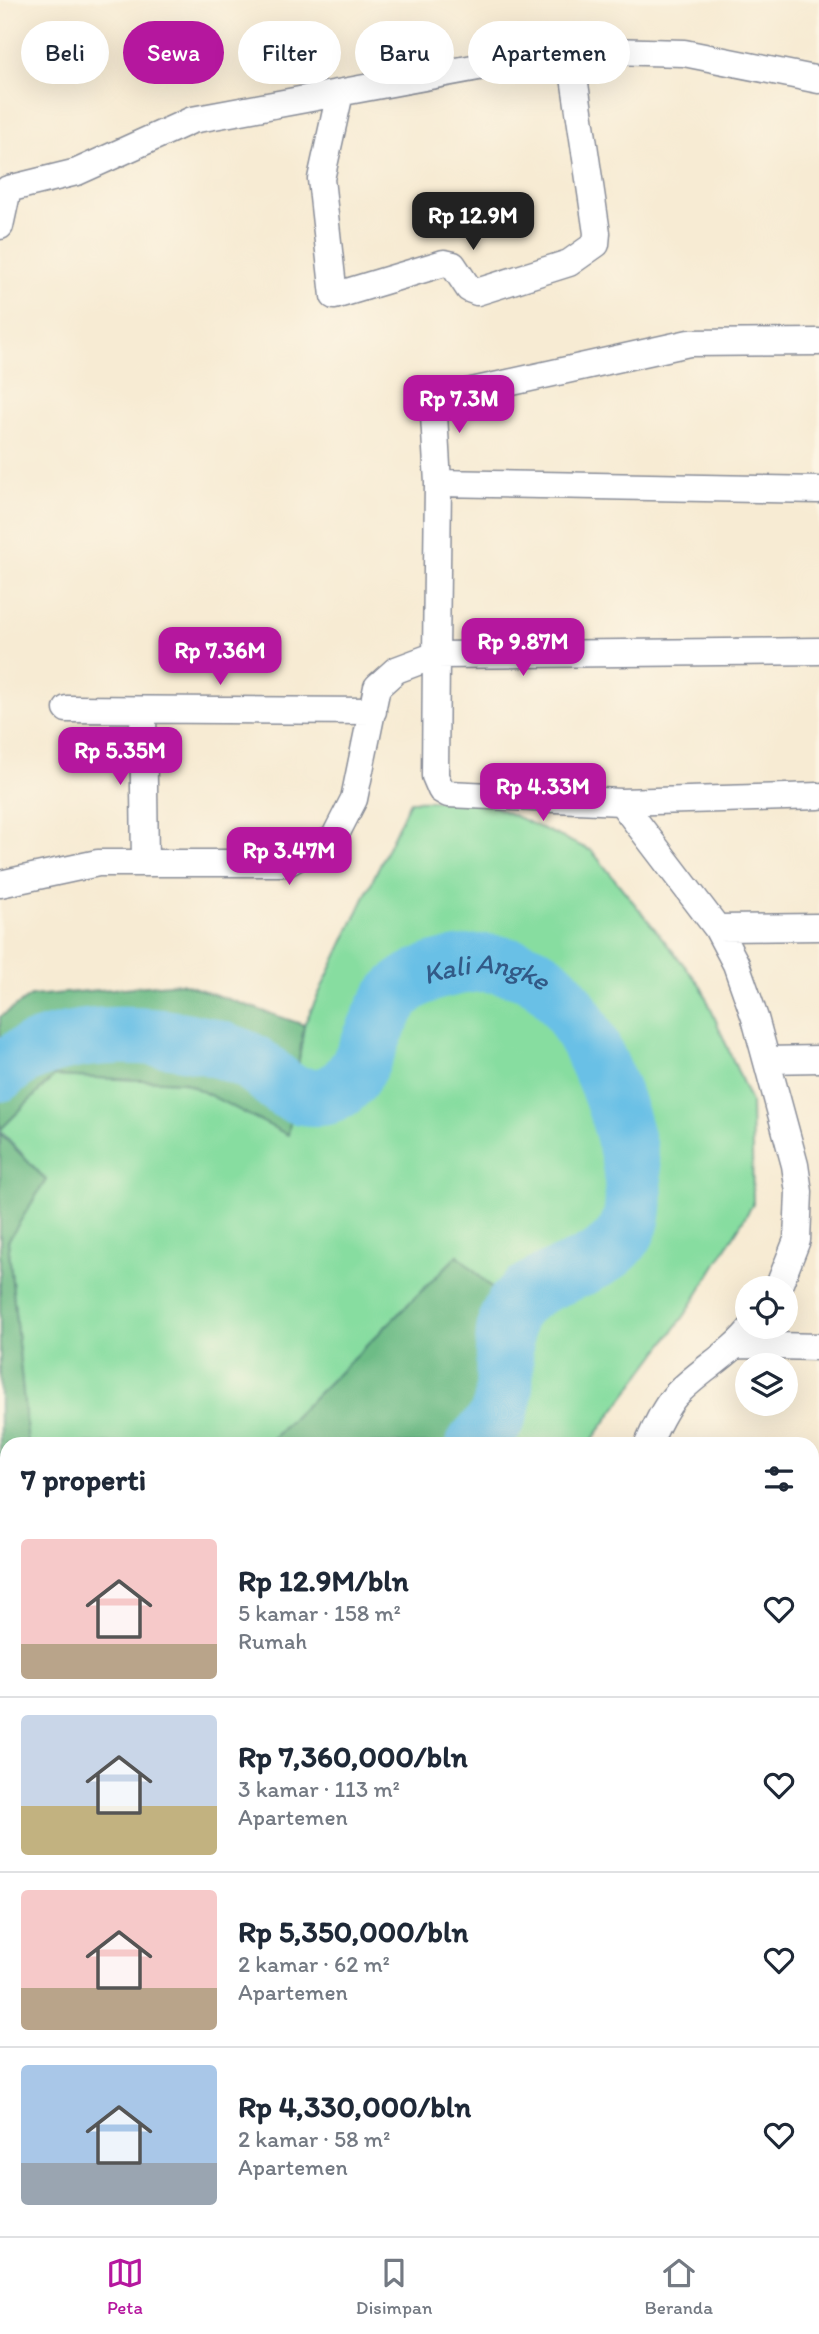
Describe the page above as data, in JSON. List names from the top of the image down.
{
  "water": ["Kali Angke"],
  "page": {
    "chip": [
      "Beli",
      "Sewa",
      "Filter",
      "Baru",
      "Apartemen"
    ],
    "price": [
      "Rp 12.9M",
      "Rp 7.3M",
      "Rp 9.87M",
      "Rp 7.36M",
      "Rp 5.35M",
      "Rp 4.33M",
      "Rp 3.47M"
    ],
    "heading": "7 properti",
    "list": [
      {
        "name": "Rp 12.9M/bln",
        "note": "5 kamar · 158 m² · Rumah"
      },
      {
        "name": "Rp 7,360,000/bln",
        "note": "3 kamar · 113 m² · Apartemen"
      },
      {
        "name": "Rp 5,350,000/bln",
        "note": "2 kamar · 62 m² · Apartemen"
      },
      {
        "name": "Rp 4,330,000/bln",
        "note": "2 kamar · 58 m² · Apartemen"
      }
    ],
    "tabs": ["Peta", "Disimpan", "Beranda"]
  }
}
